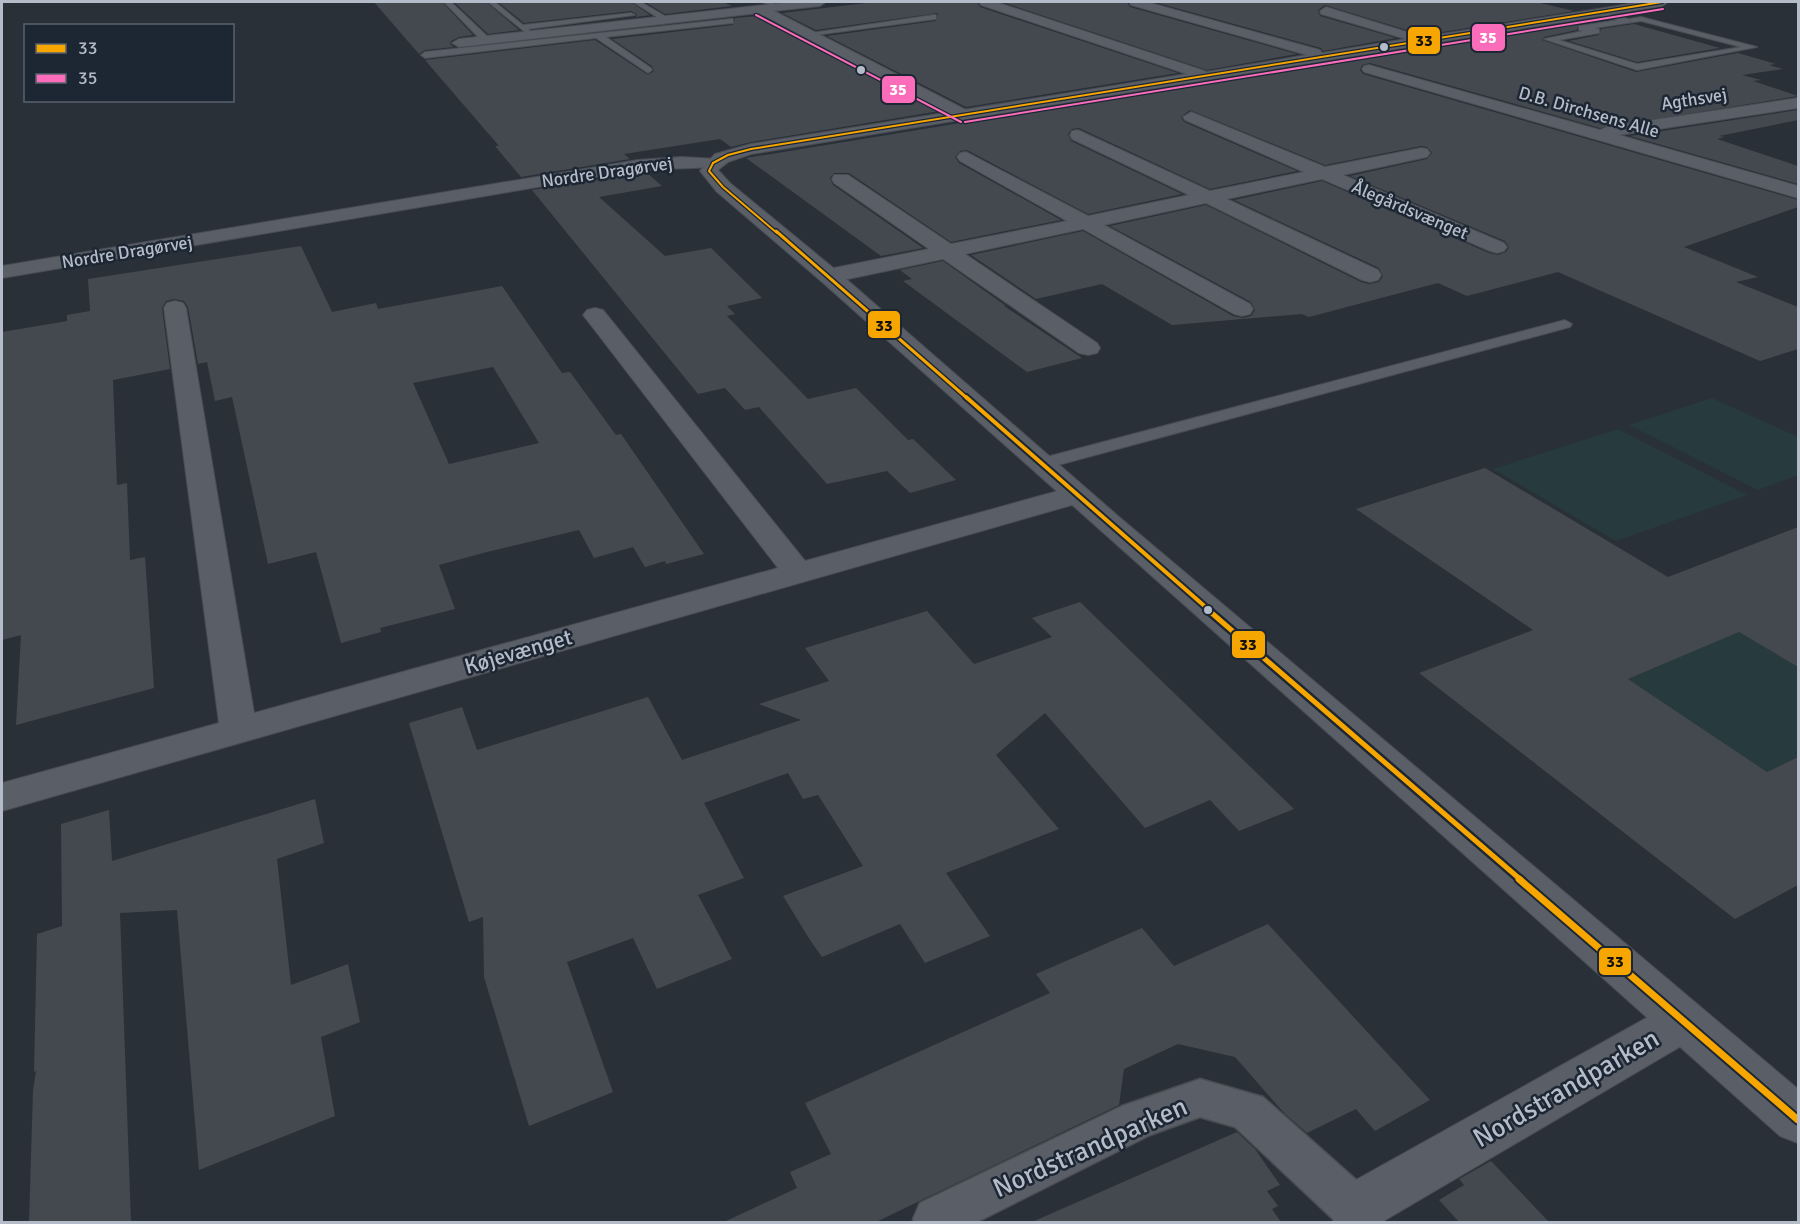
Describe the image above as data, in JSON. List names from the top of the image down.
{
  "streets": {
    "street": [
      "Agthsvej",
      "D.B. Dirchsens Alle",
      "Nordre Dragørvej",
      "Ålegårdsvænget",
      "Køjevænget",
      "Nordstrandparken"
    ]
  },
  "crossings": [
    ["Agthsvej", "D.B. Dirchsens Alle"]
  ],
  "lines": ["transit line 33", "transit line 35"],
  "legend": ["33", "35"]
}
